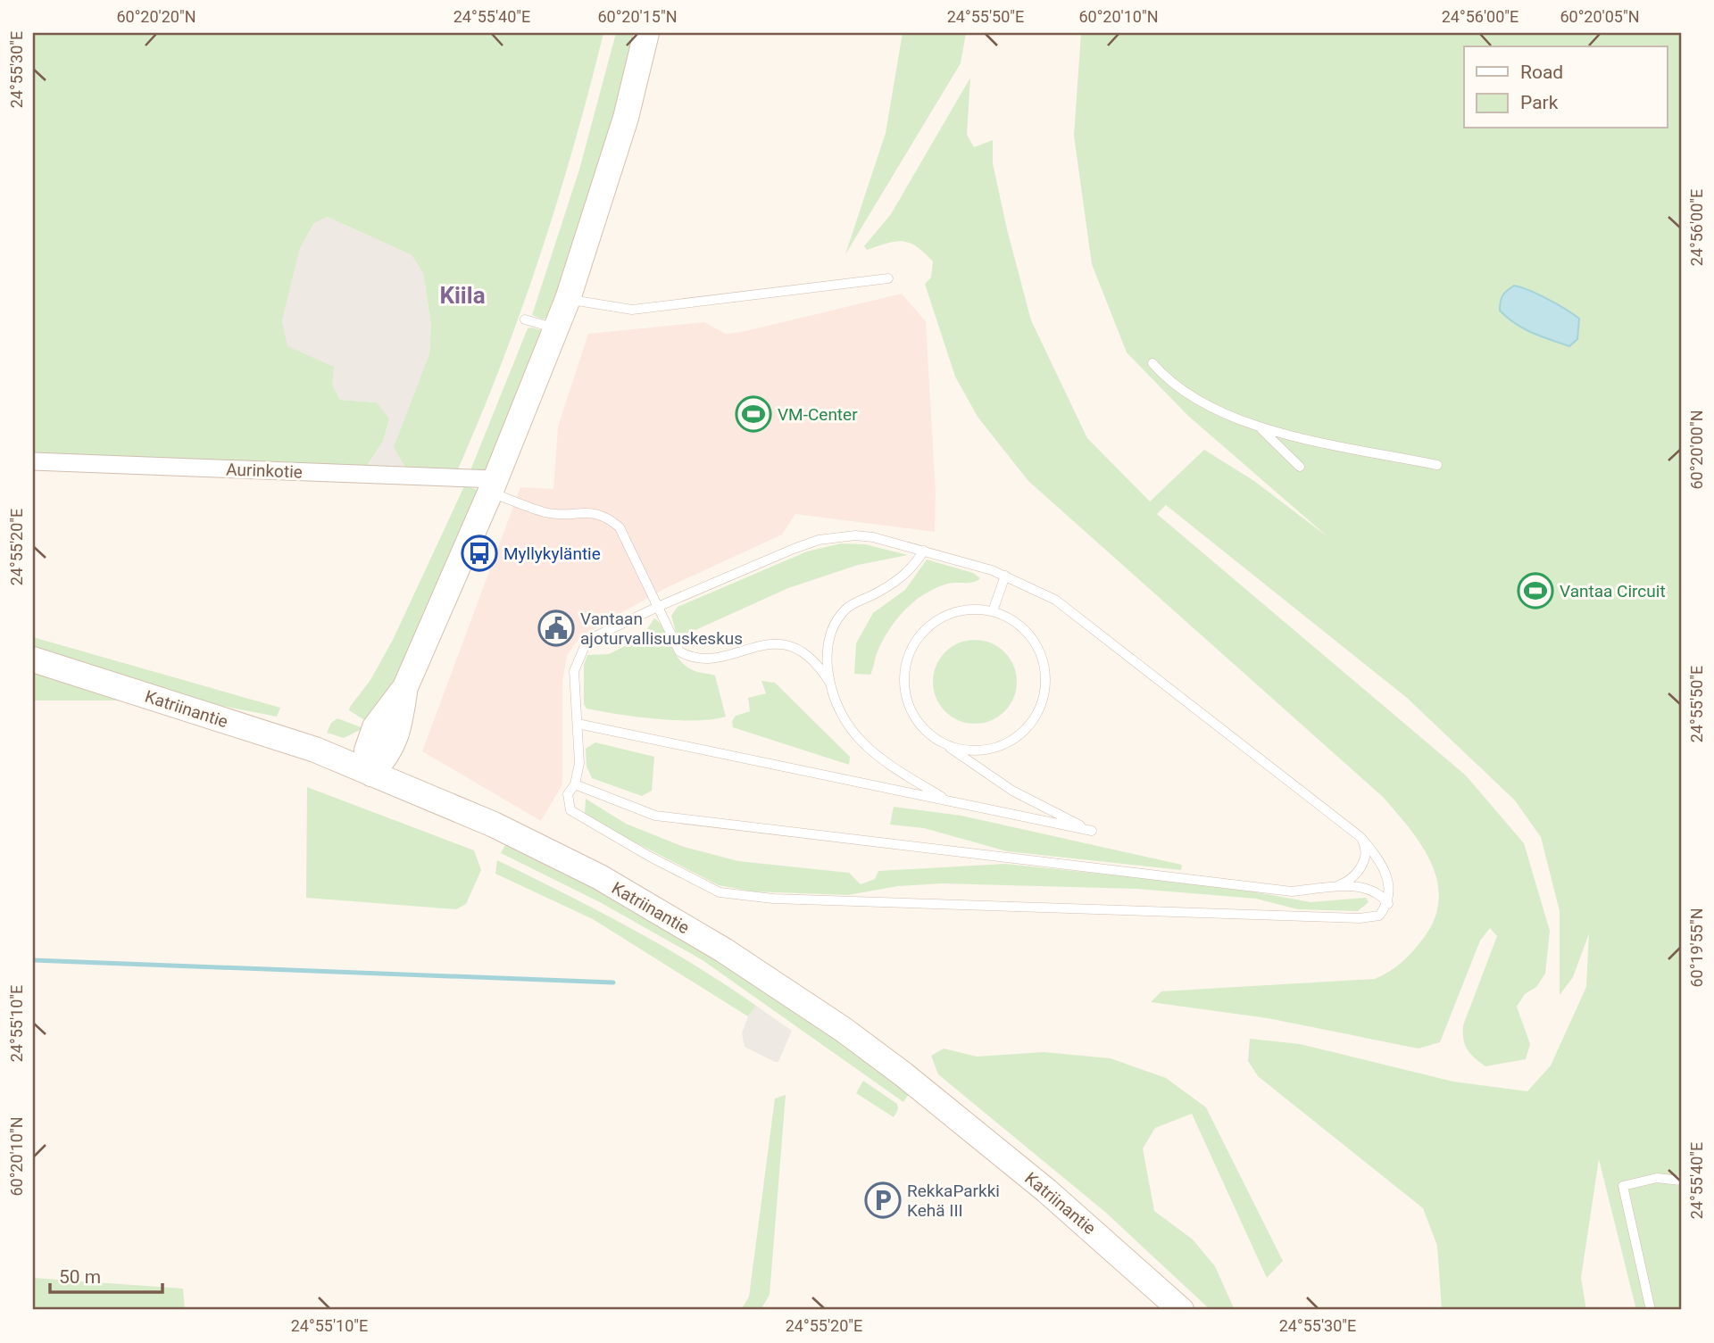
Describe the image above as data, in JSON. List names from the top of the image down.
{
  "streets": {
    "main road": ["Katriinantie"],
    "street": ["Aurinkotie"]
  },
  "districts": ["Kiila"],
  "places": {
    "sports": ["VM-Center", "Vantaa Circuit"],
    "bus stop": ["Myllykyläntie"],
    "public building": ["Vantaan ajoturvallisuuskeskus"],
    "parking": ["RekkaParkki Kehä III"]
  },
  "legend": ["Road", "Park"],
  "scale_bar": "50 m",
  "coordinates": [
    "60°20'20\"N",
    "24°55'40\"E",
    "60°20'15\"N",
    "24°55'50\"E",
    "60°20'10\"N",
    "24°56'00\"E",
    "60°20'05\"N",
    "24°55'30\"E",
    "60°20'00\"N",
    "24°55'20\"E",
    "60°19'55\"N",
    "24°55'10\"E"
  ]
}
